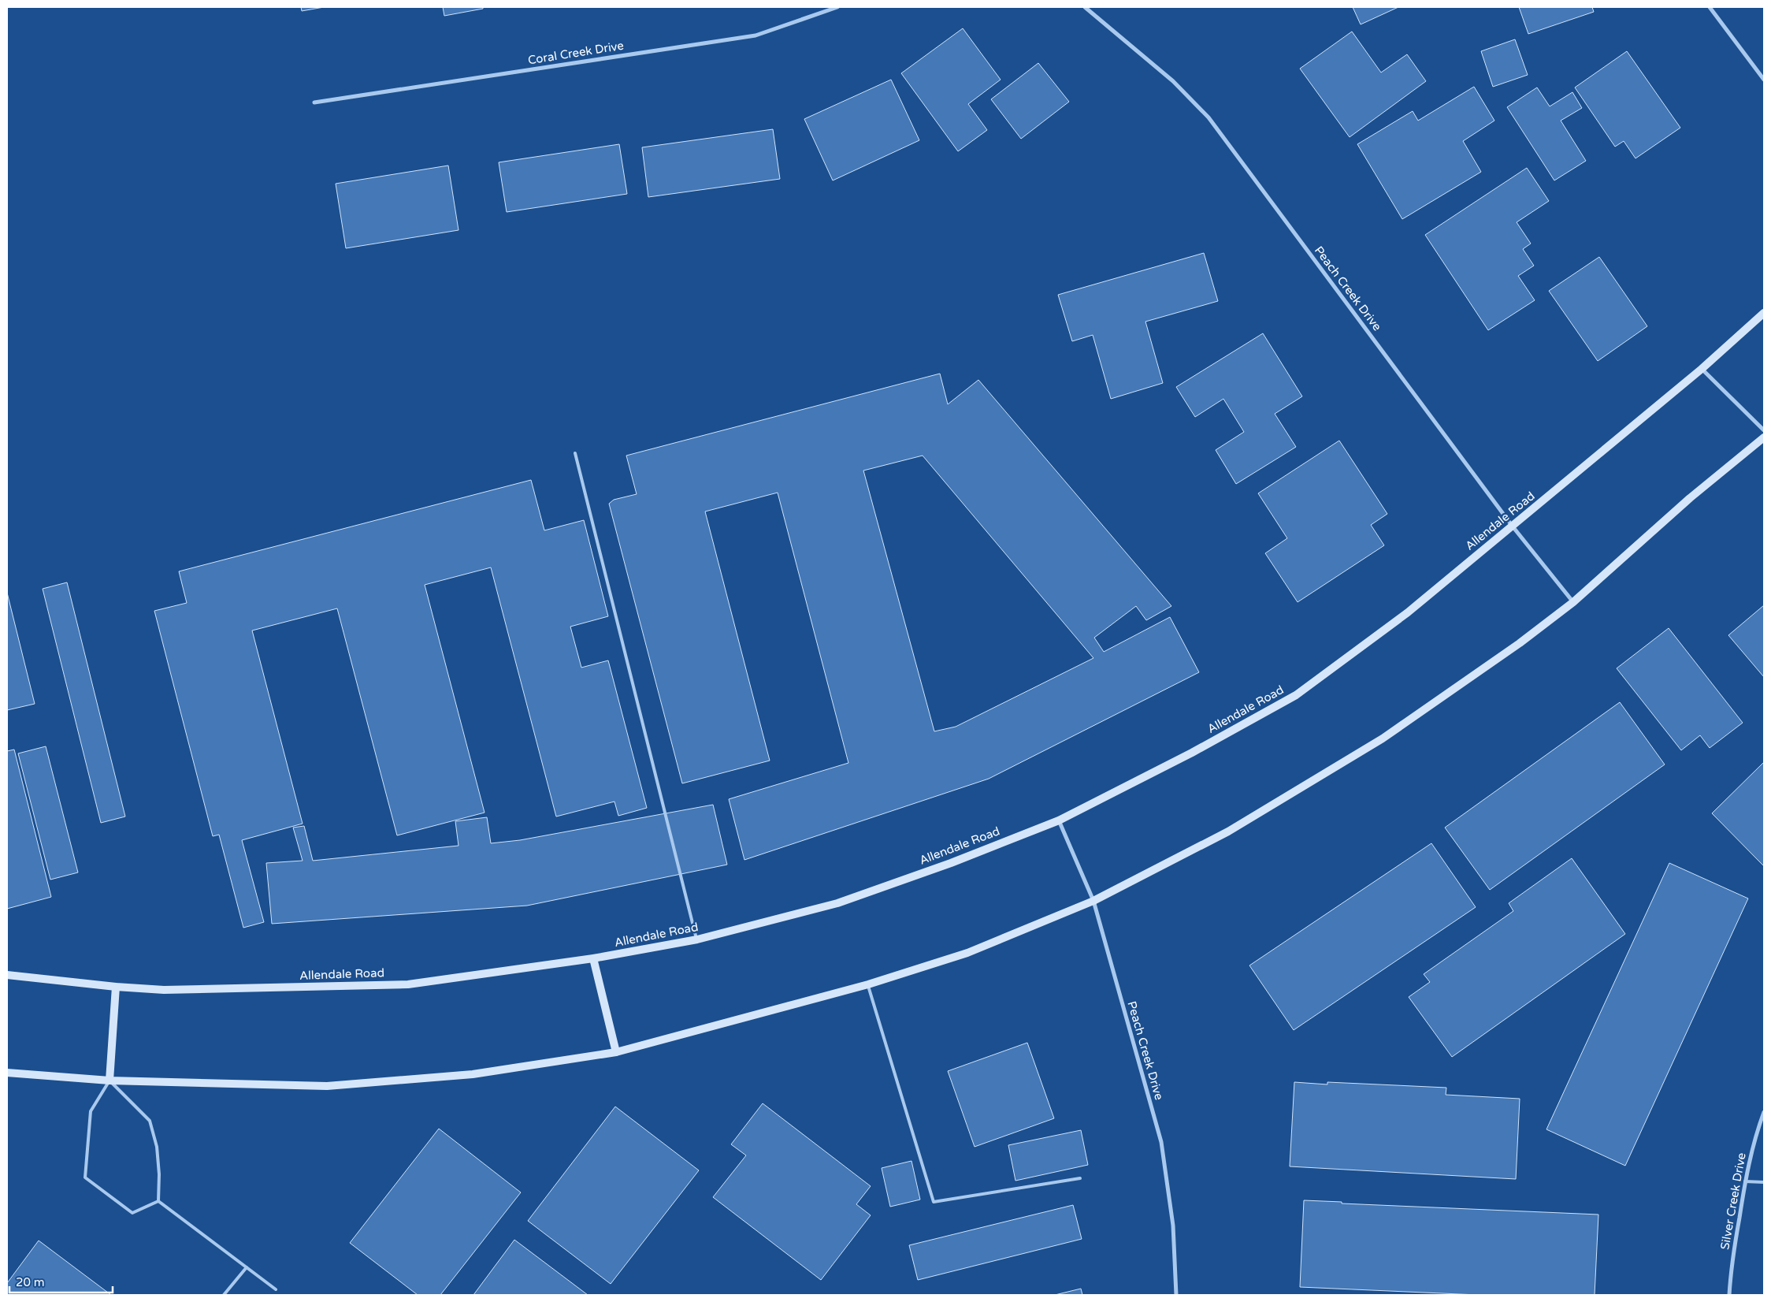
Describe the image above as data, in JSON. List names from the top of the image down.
{
  "streets": {
    "main road": ["Allendale Road"],
    "street": ["Coral Creek Drive", "Peach Creek Drive", "Silver Creek Drive"]
  },
  "crossings": [
    ["Peach Creek Drive", "Allendale Road"]
  ],
  "scale_bar": "20 m"
}
